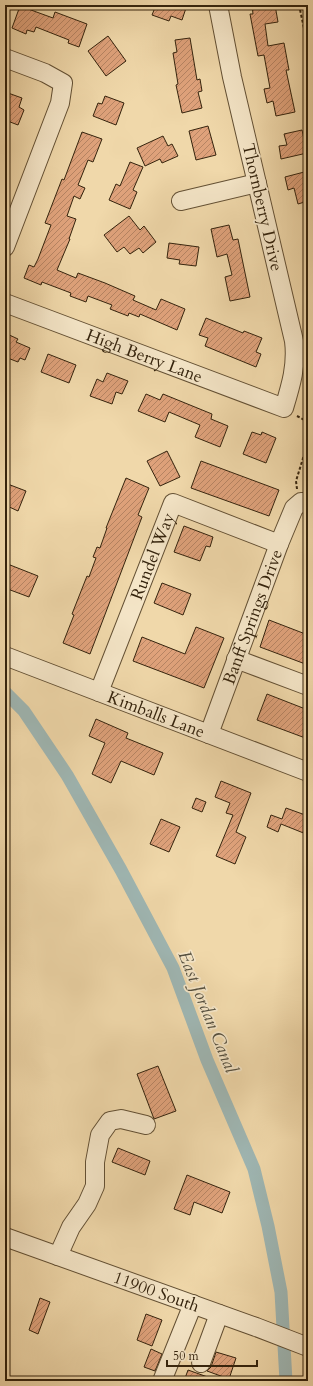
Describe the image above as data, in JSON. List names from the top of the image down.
{
  "streets": {
    "street": [
      "Thornberry Drive",
      "High Berry Lane",
      "Rundel Way",
      "Banff Springs Drive",
      "Kimballs Lane",
      "11900 South"
    ]
  },
  "crossings": [
    ["Thornberry Drive", "High Berry Lane"],
    ["Rundel Way", "Banff Springs Drive"],
    ["Rundel Way", "Kimballs Lane"],
    ["Banff Springs Drive", "Kimballs Lane"]
  ],
  "water": ["East Jordan Canal"],
  "scale_bar": "50 m"
}
